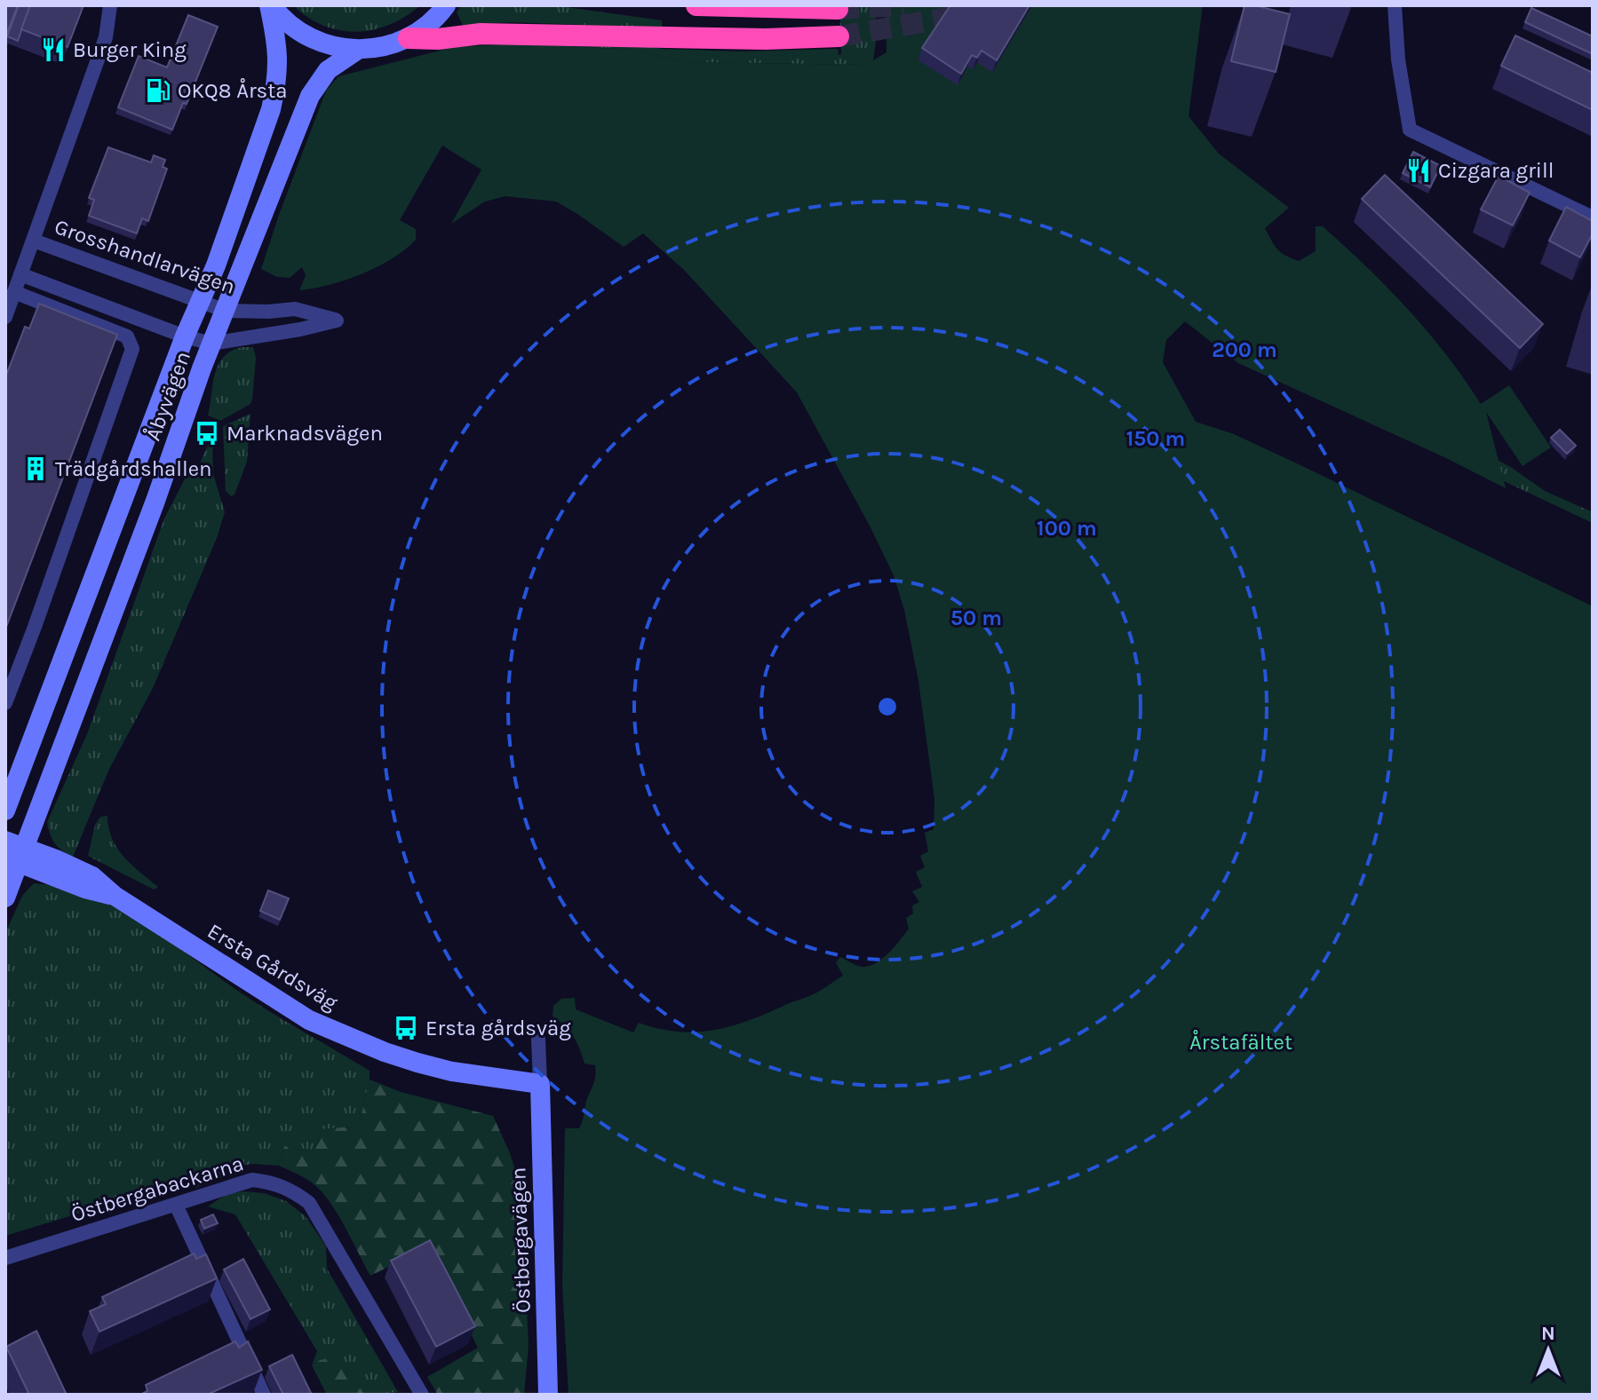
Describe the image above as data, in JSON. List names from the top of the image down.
{
  "streets": {
    "street": [
      "Grosshandlarvägen",
      "Åbyvägen",
      "Ersta Gårdsväg",
      "Östbergabackarna",
      "Östbergavägen"
    ]
  },
  "crossings": [
    ["Grosshandlarvägen", "Åbyvägen"],
    ["Åbyvägen", "Ersta Gårdsväg"],
    ["Ersta Gårdsväg", "Östbergavägen"]
  ],
  "parks": ["Årstafältet"],
  "places": {
    "restaurant": ["Burger King", "Cizgara grill"],
    "fuel station": ["OKQ8 Årsta"],
    "bus stop": ["Marknadsvägen", "Ersta gårdsväg"],
    "building": ["Trädgårdshallen"]
  },
  "north": "top",
  "rings": [
    "200 m",
    "150 m",
    "100 m",
    "50 m"
  ]
}
